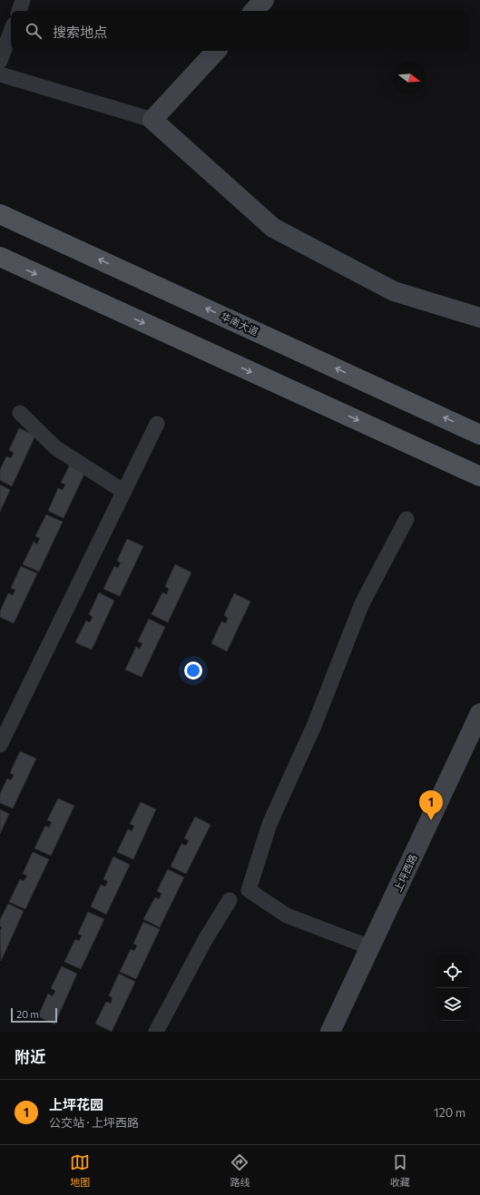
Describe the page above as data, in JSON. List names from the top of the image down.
{
  "streets": {
    "main road": ["华南大道"],
    "street": ["上坪西路"]
  },
  "scale_bar": "20 m",
  "north": "right",
  "page": {
    "search": "搜索地点",
    "pins": "1",
    "scale": "20 m",
    "heading": "附近",
    "list": [
      {
        "mark": "1",
        "name": "上坪花园",
        "note": "公交站 · 上坪西路",
        "value": "120 m"
      }
    ],
    "nav": ["地图", "路线", "收藏"]
  }
}
